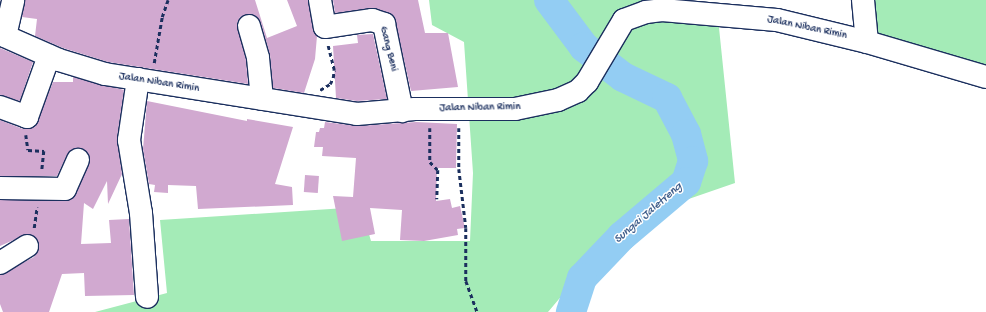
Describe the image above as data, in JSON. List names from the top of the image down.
{
  "streets": {
    "street": ["Jalan Niban Rimin", "Gang Beni"]
  },
  "crossings": [
    ["Jalan Niban Rimin", "Gang Beni"]
  ],
  "water": ["Sungai Jaletreng"]
}
